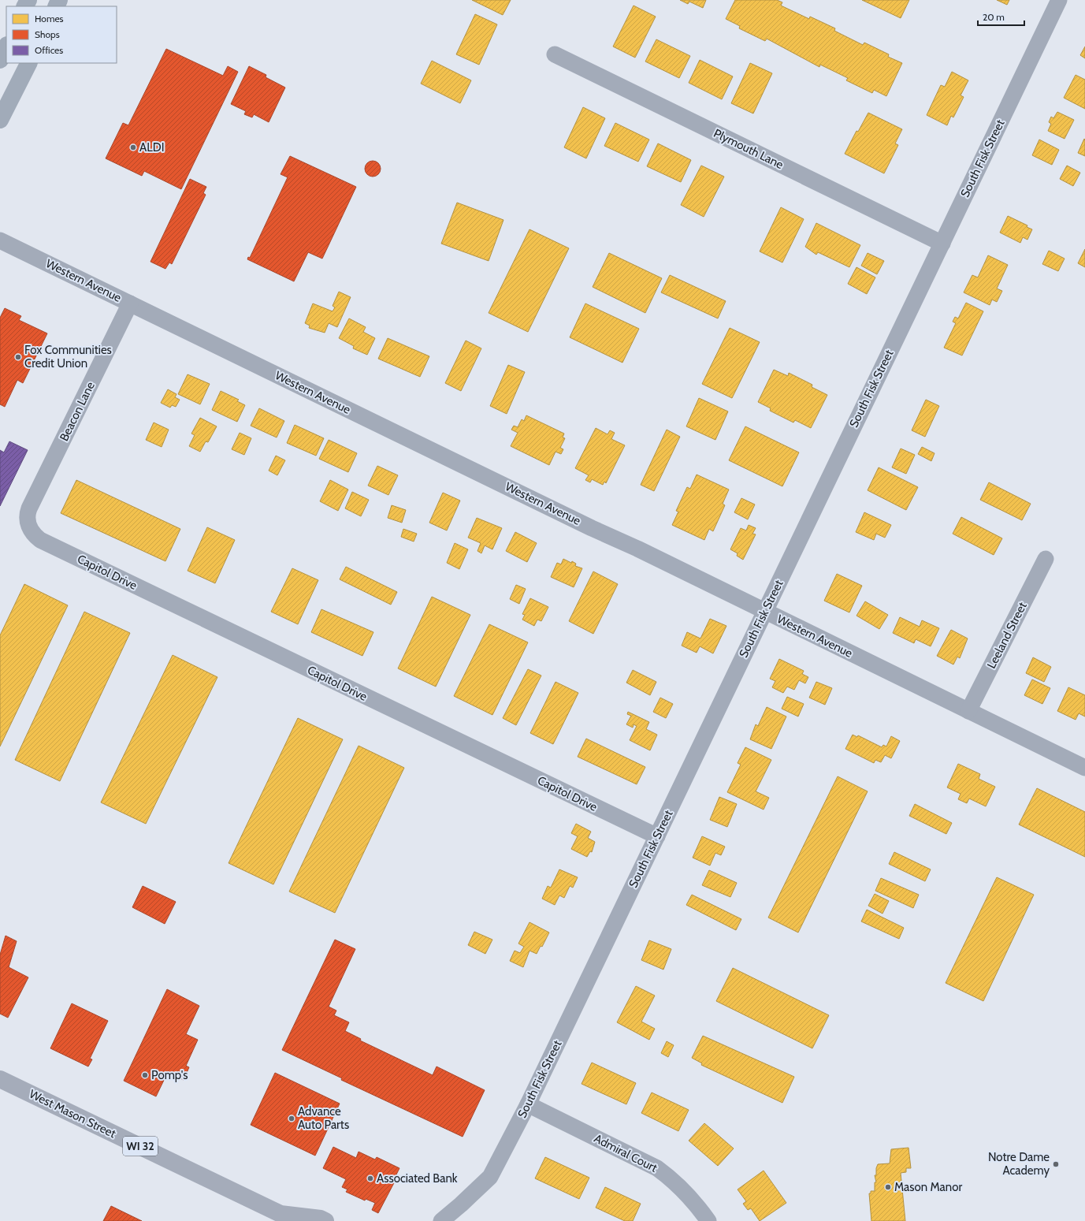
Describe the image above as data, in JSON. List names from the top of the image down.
{
  "streets": {
    "main road": ["West Mason Street", "WI 32"],
    "street": [
      "Plymouth Lane",
      "South Fisk Street",
      "Western Avenue",
      "Beacon Lane",
      "Capitol Drive",
      "Leeland Street",
      "Admiral Court"
    ]
  },
  "crossings": [
    ["Plymouth Lane", "South Fisk Street"],
    ["South Fisk Street", "Western Avenue"],
    ["South Fisk Street", "Capitol Drive"],
    ["South Fisk Street", "Admiral Court"],
    ["Western Avenue", "Beacon Lane"],
    ["Western Avenue", "Leeland Street"],
    ["Beacon Lane", "Capitol Drive"]
  ],
  "places": [
    "ALDI",
    "Fox Communities Credit Union",
    "Pomp's",
    "Advance Auto Parts",
    "Notre Dame Academy",
    "Associated Bank",
    "Mason Manor"
  ],
  "legend": ["Homes", "Shops", "Offices"],
  "scale_bar": "20 m"
}
